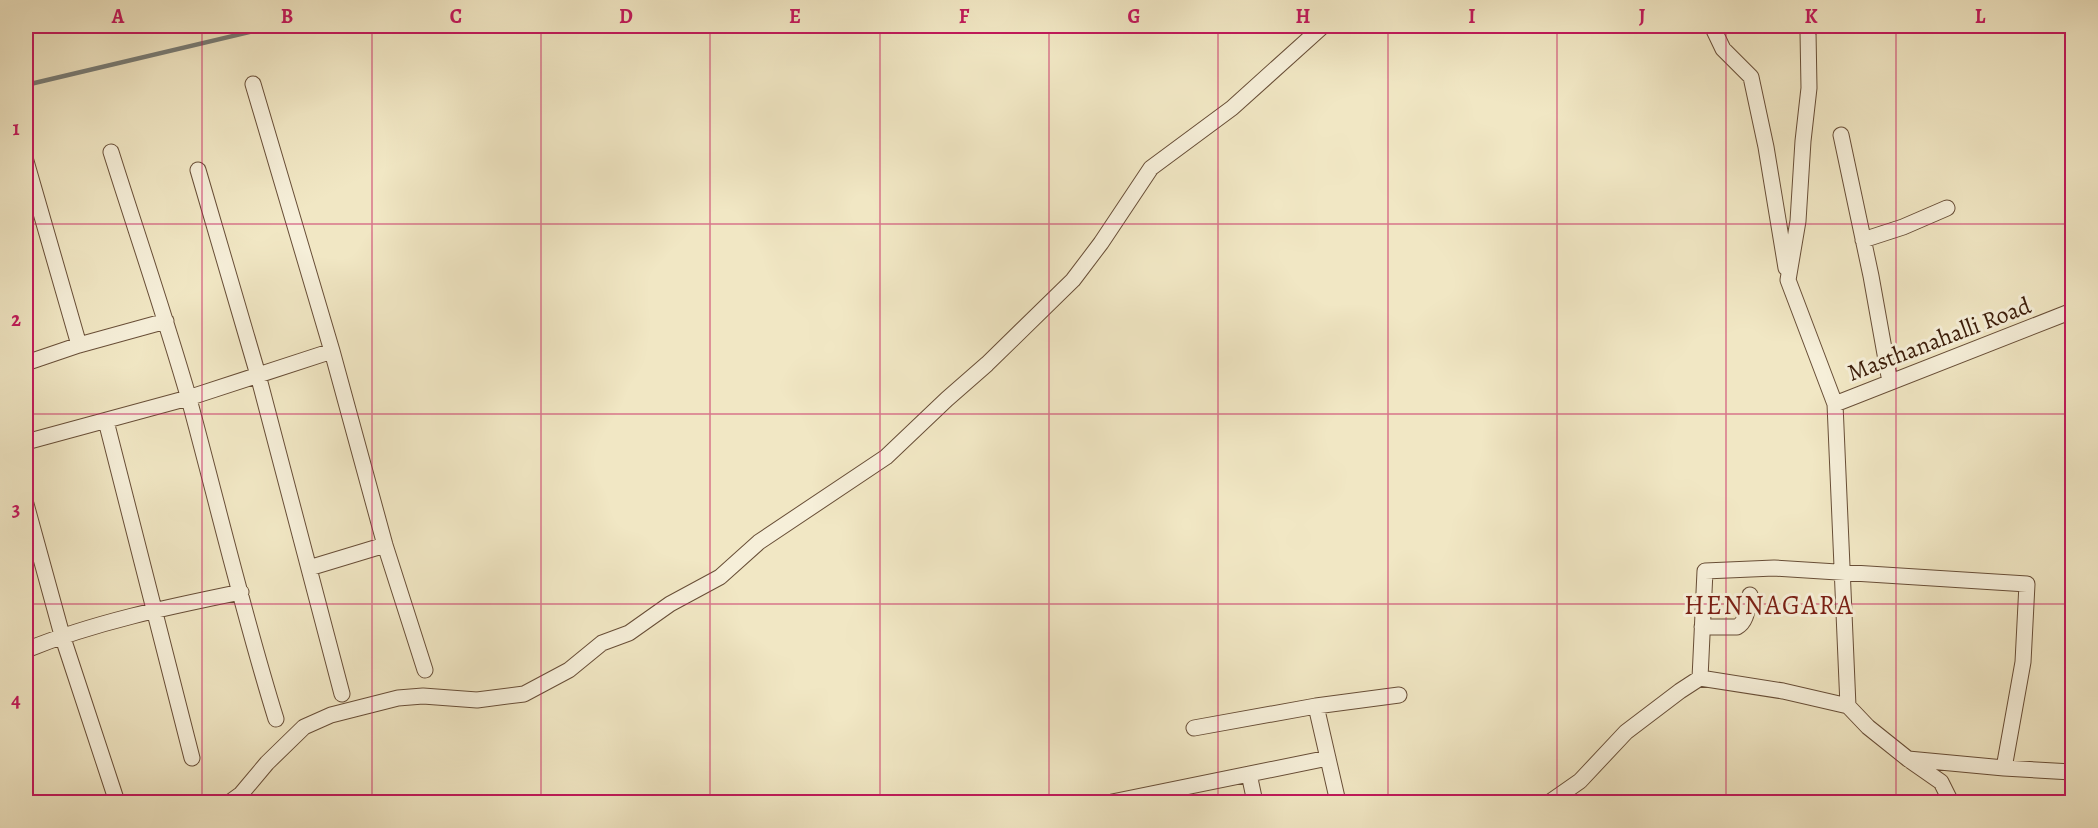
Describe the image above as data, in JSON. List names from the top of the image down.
{
  "streets": {
    "street": ["Masthanahalli Road"]
  },
  "districts": ["HENNAGARA"],
  "grid": {
    "columns": [
      "A",
      "B",
      "C",
      "D",
      "E",
      "F",
      "G",
      "H",
      "I",
      "J",
      "K",
      "L"
    ],
    "rows": [
      "1",
      "2",
      "3",
      "4"
    ]
  }
}
